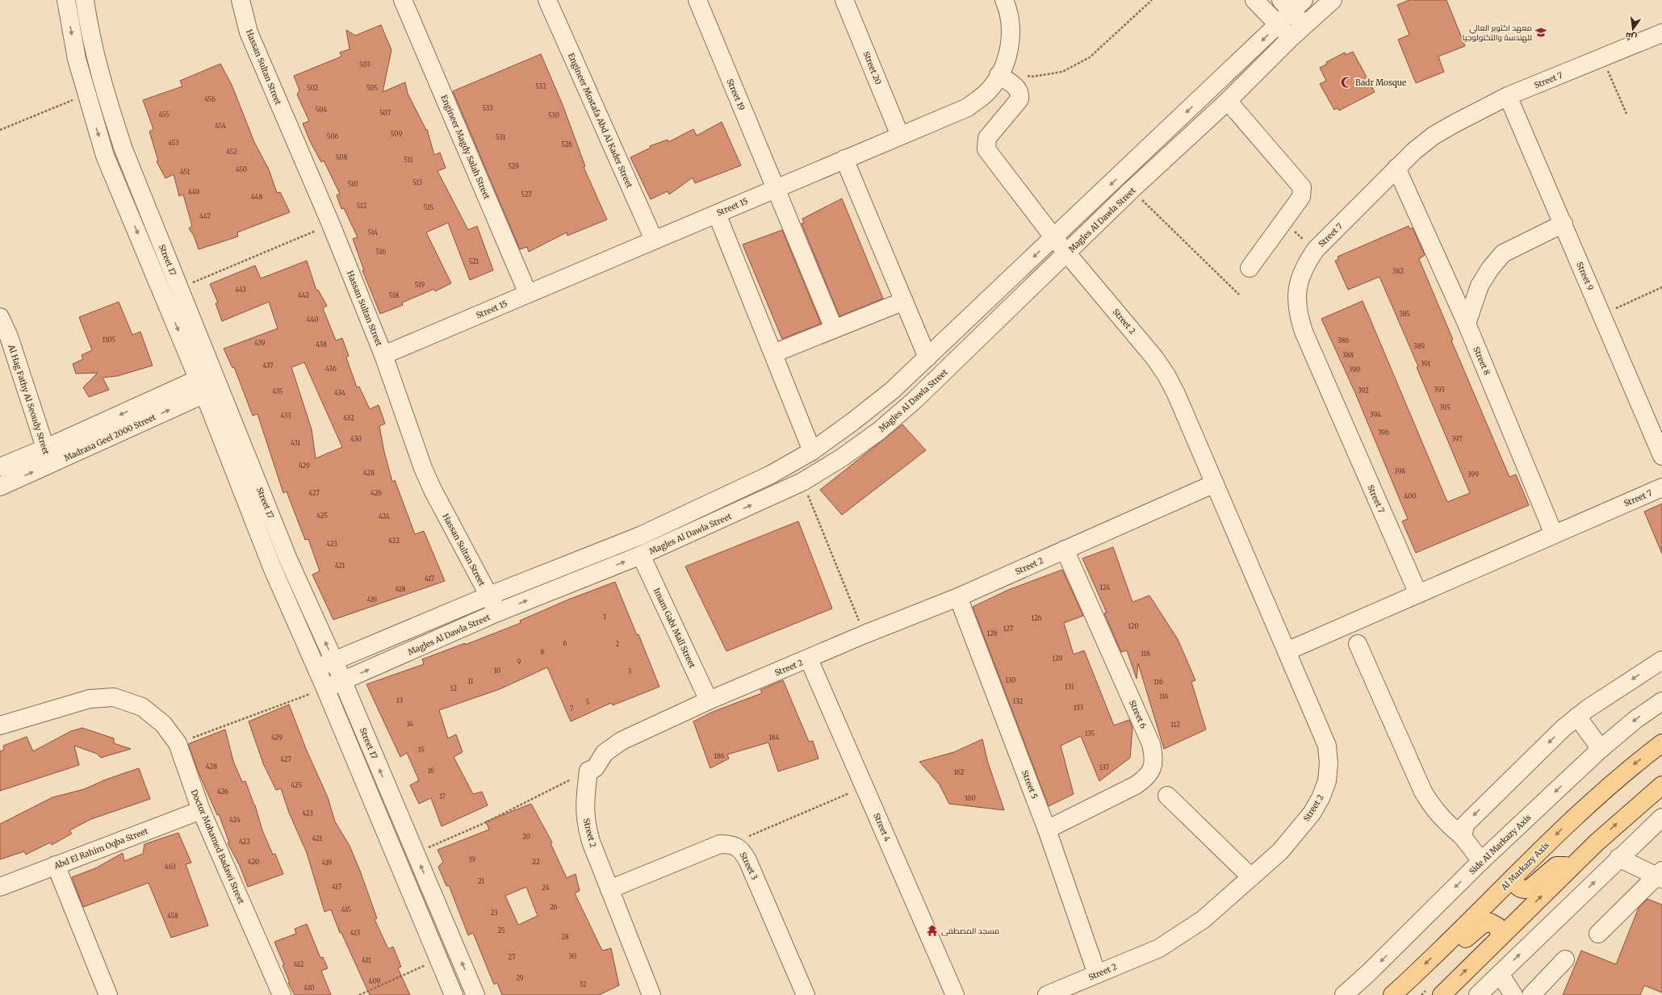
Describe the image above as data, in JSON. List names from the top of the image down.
{
  "streets": {
    "main road": ["Al Markazy Axis"],
    "street": [
      "Hassan Sultan Street",
      "Street 20",
      "Street 7",
      "Street 19",
      "Engineer Mostafa Abd Al Kader Street",
      "Engineer Magdy Salah Street",
      "Street 15",
      "Magles Al Dawla Street",
      "Street 17",
      "Street 9",
      "Street 2",
      "Street 8",
      "Al Hag Fathy Al Seoudy Street",
      "Madrasa Geel 2000 Street",
      "Imam Gabi Mall Street",
      "Street 6",
      "Street 5",
      "Street 4",
      "Side Al Markazy Axis",
      "Doctor Mohamed Badawi Street",
      "Abd El Rahim Oqba Street",
      "Street 3"
    ]
  },
  "crossings": [
    ["Hassan Sultan Street", "Street 15"],
    ["Hassan Sultan Street", "Magles Al Dawla Street"],
    ["Street 20", "Street 15"],
    ["Street 7", "Street 9"],
    ["Street 7", "Street 2"],
    ["Street 7", "Street 8"],
    ["Street 19", "Street 15"],
    ["Engineer Mostafa Abd Al Kader Street", "Street 15"],
    ["Engineer Magdy Salah Street", "Street 15"],
    ["Street 15", "Street 2"],
    ["Magles Al Dawla Street", "Street 17"],
    ["Magles Al Dawla Street", "Street 2"],
    ["Magles Al Dawla Street", "Imam Gabi Mall Street"],
    ["Street 17", "Madrasa Geel 2000 Street"],
    ["Street 2", "Imam Gabi Mall Street"],
    ["Street 2", "Street 6"],
    ["Street 2", "Street 5"],
    ["Street 2", "Street 4"],
    ["Al Hag Fathy Al Seoudy Street", "Madrasa Geel 2000 Street"],
    ["Street 6", "Street 5"],
    ["Doctor Mohamed Badawi Street", "Abd El Rahim Oqba Street"]
  ],
  "places": {
    "school or university": ["معهد اكتوبر العالي للهندسة والتكنولوجيا"],
    "mosque": ["Badr Mosque"],
    "temple": ["مسجد المصطفى"]
  },
  "house_numbers": [
    "503",
    "532",
    "502",
    "505",
    "456",
    "533",
    "504",
    "507",
    "455",
    "530",
    "454",
    "509",
    "506",
    "531",
    "453",
    "528",
    "452",
    "508",
    "511",
    "529",
    "450",
    "451",
    "513",
    "510",
    "449",
    "527",
    "448",
    "512",
    "515",
    "447",
    "514",
    "516",
    "521",
    "382",
    "519",
    "443",
    "442",
    "518",
    "385",
    "440",
    "1105",
    "386",
    "439",
    "438",
    "389",
    "388",
    "391",
    "437",
    "436",
    "390",
    "393",
    "392",
    "435",
    "434",
    "395",
    "394",
    "433",
    "432",
    "396",
    "430",
    "397",
    "431",
    "429",
    "398",
    "428",
    "399",
    "427",
    "426",
    "400",
    "425",
    "424",
    "422",
    "423",
    "421",
    "417",
    "124",
    "418",
    "419",
    "1",
    "126",
    "120",
    "127",
    "128",
    "6",
    "2",
    "8",
    "118",
    "129",
    "9",
    "10",
    "3",
    "130",
    "11",
    "116",
    "131",
    "12",
    "114",
    "13",
    "132",
    "5",
    "133",
    "7",
    "14",
    "112",
    "135",
    "429",
    "184",
    "15",
    "186",
    "427",
    "428",
    "137",
    "16",
    "162",
    "425",
    "426",
    "17",
    "160",
    "423",
    "424",
    "20",
    "421",
    "422",
    "19",
    "420",
    "22",
    "419",
    "463",
    "21",
    "417",
    "24",
    "26",
    "415",
    "23",
    "458",
    "25",
    "413",
    "28",
    "30",
    "27",
    "411",
    "412",
    "29",
    "409",
    "32",
    "410"
  ],
  "north": "bottom"
}
